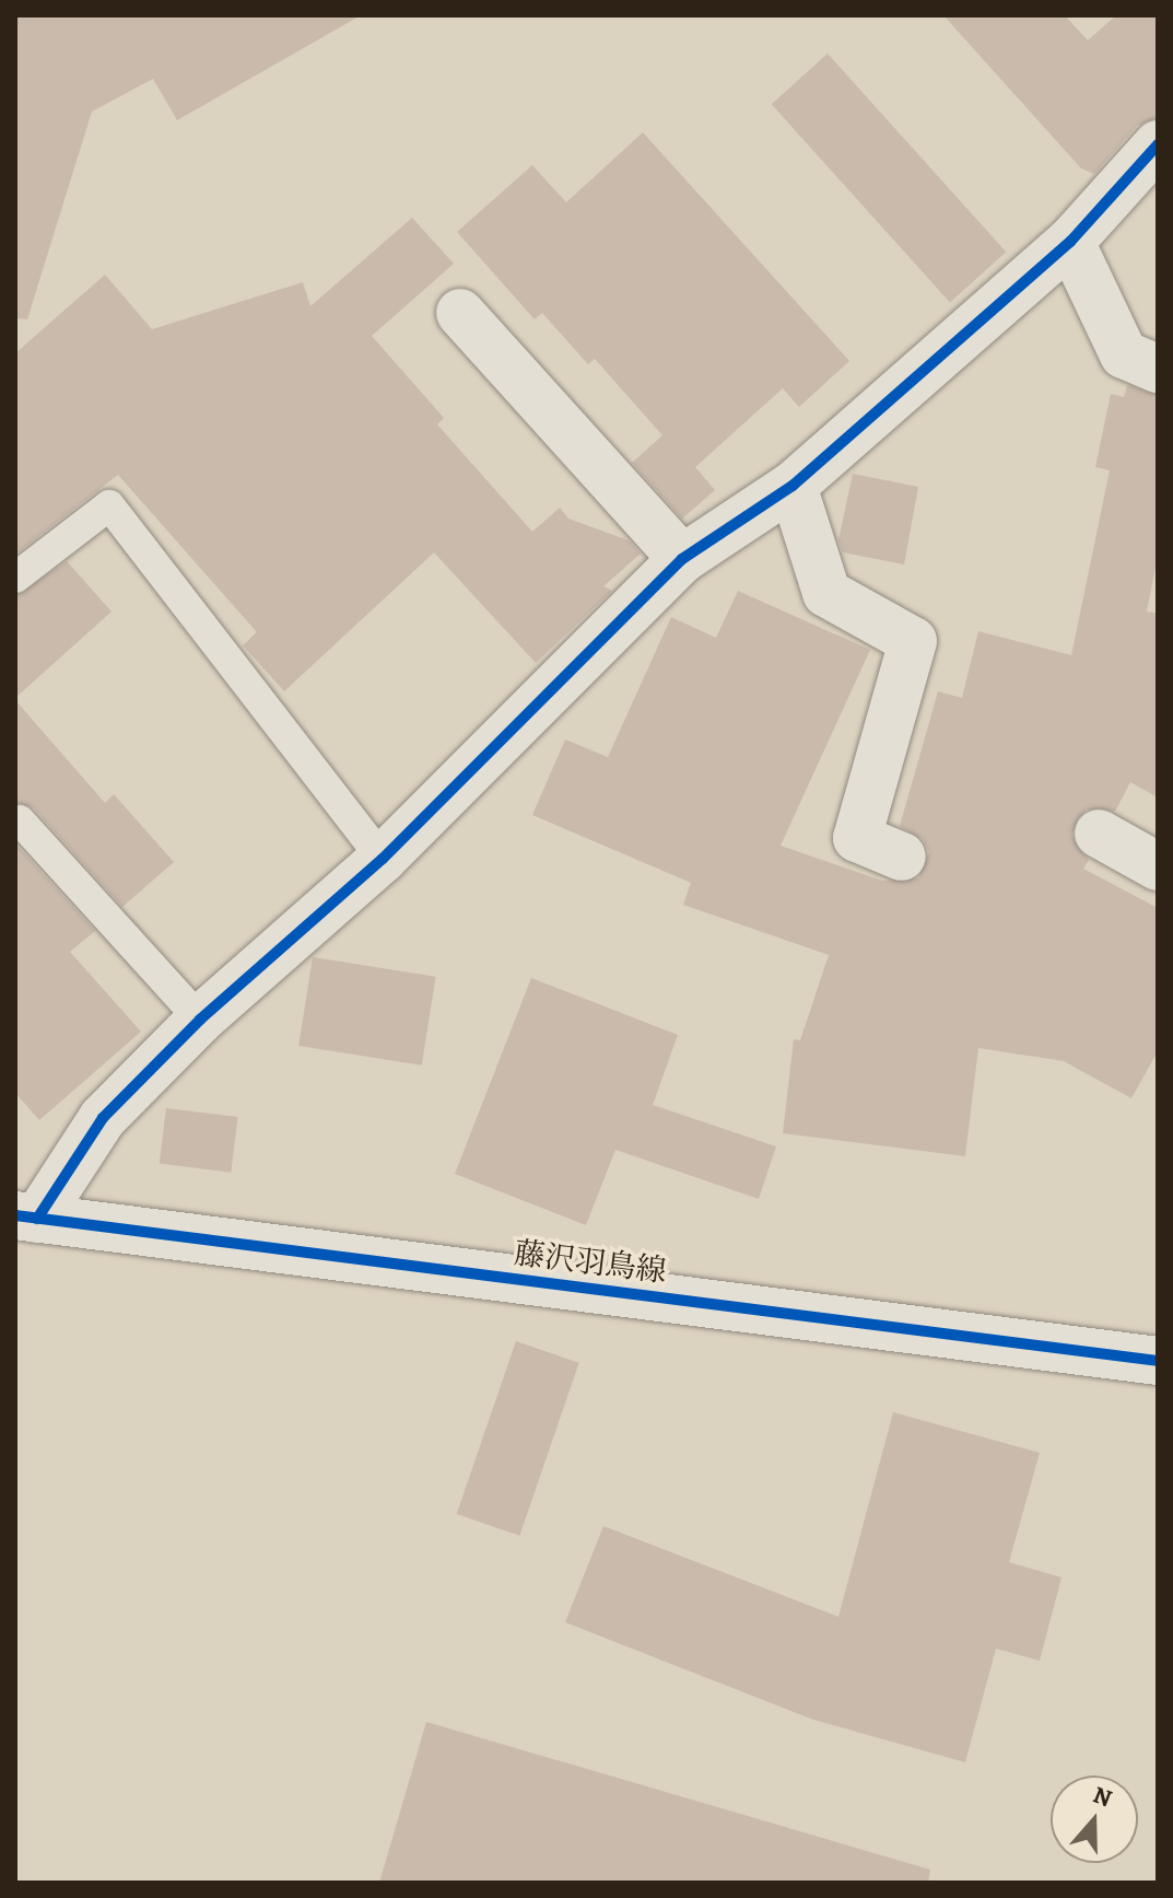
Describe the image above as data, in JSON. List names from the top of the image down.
{
  "streets": {
    "street": ["藤沢羽鳥線"]
  },
  "north": "top"
}
